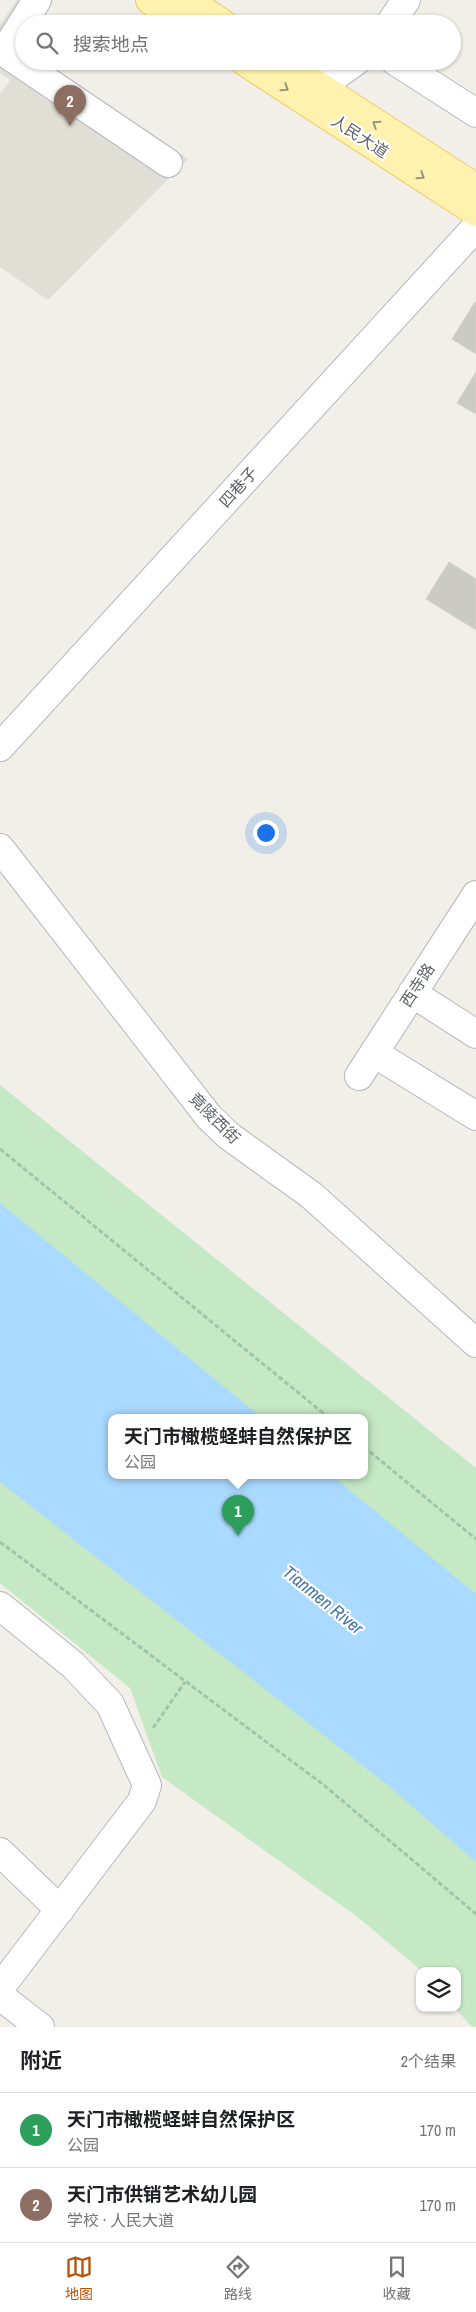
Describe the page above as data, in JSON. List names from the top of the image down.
{
  "streets": {
    "main road": ["人民大道"],
    "street": ["四巷子", "西寺路", "竟陵西街"]
  },
  "water": ["Tianmen River"],
  "page": {
    "search": "搜索地点",
    "pins": ["2", "1"],
    "popup": ["天门市橄榄蛏蚌自然保护区", "公园"],
    "heading": ["附近", "2个结果"],
    "list": [
      {
        "mark": "1",
        "name": "天门市橄榄蛏蚌自然保护区",
        "note": "公园",
        "value": "170 m"
      },
      {
        "mark": "2",
        "name": "天门市供销艺术幼儿园",
        "note": "学校 · 人民大道",
        "value": "170 m"
      }
    ],
    "nav": ["地图", "路线", "收藏"]
  }
}
